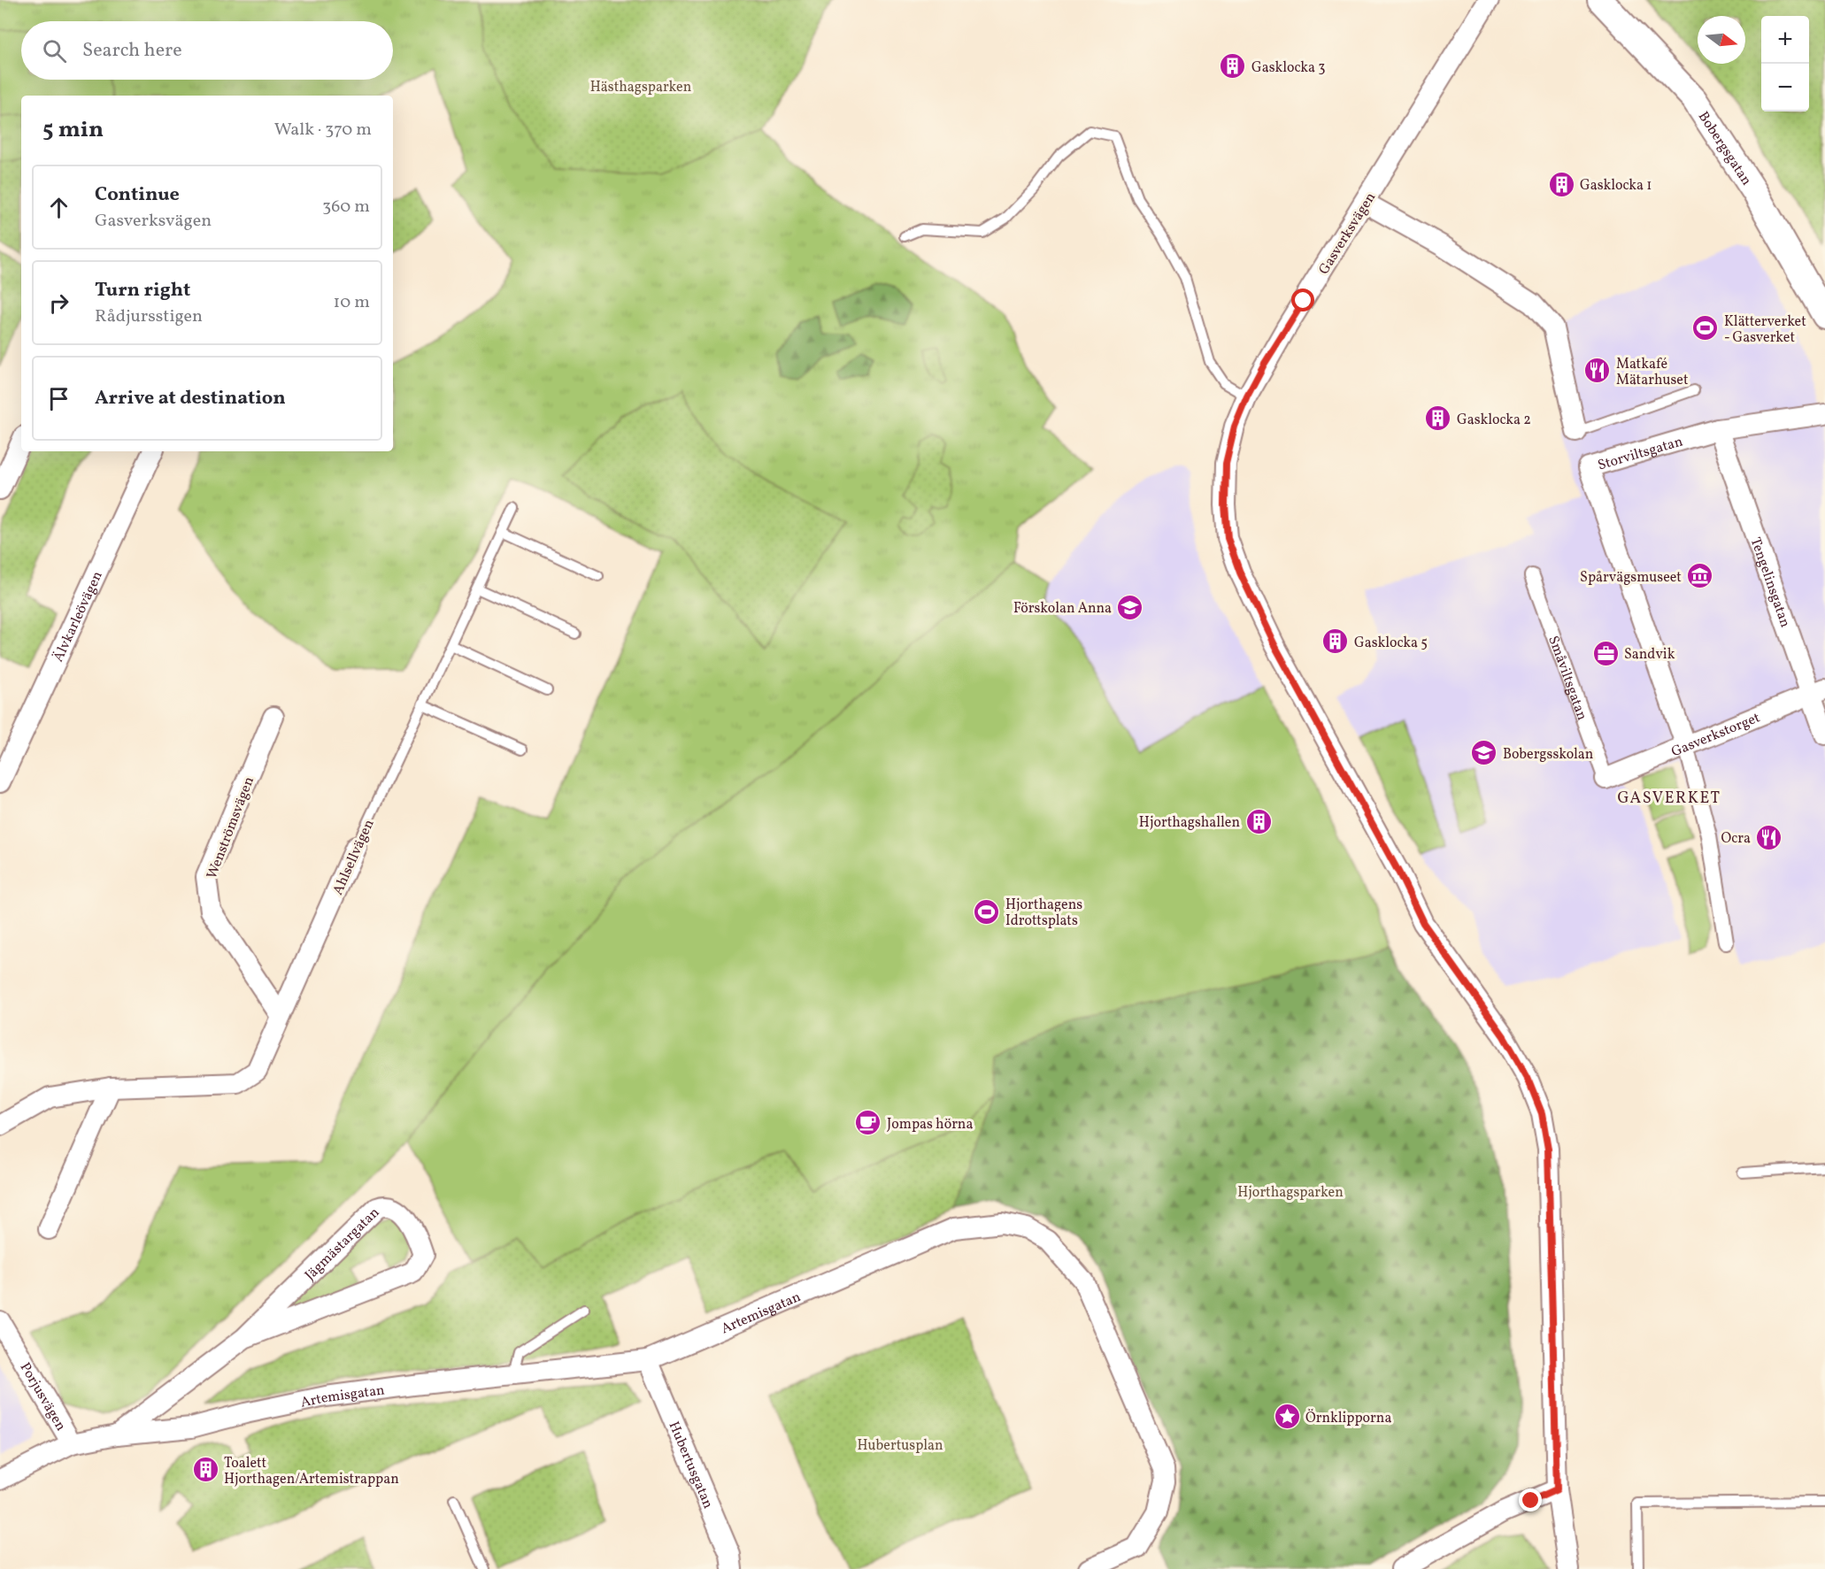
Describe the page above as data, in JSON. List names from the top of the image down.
{
  "streets": {
    "street": [
      "Bobergsgatan",
      "Gasverksvägen",
      "Storviltsgatan",
      "Tengelinsgatan",
      "Älvkarleövägen",
      "Småviltsgatan",
      "Gasverkstorget",
      "Wenströmsvägen",
      "Ahlsellvägen",
      "Jägmästargatan",
      "Artemisgatan",
      "Porjusvägen",
      "Hubertusgatan"
    ]
  },
  "crossings": [
    ["Storviltsgatan", "Tengelinsgatan"],
    ["Storviltsgatan", "Gasverkstorget"],
    ["Tengelinsgatan", "Gasverkstorget"],
    ["Småviltsgatan", "Gasverkstorget"],
    ["Wenströmsvägen", "Ahlsellvägen"],
    ["Jägmästargatan", "Artemisgatan"],
    ["Artemisgatan", "Porjusvägen"],
    ["Artemisgatan", "Hubertusgatan"]
  ],
  "districts": ["GASVERKET"],
  "parks": ["Hästhagsparken", "Hjorthagsparken", "Hubertusplan"],
  "places": {
    "building": [
      "Gasklocka 3",
      "Gasklocka 1",
      "Gasklocka 2",
      "Gasklocka 5",
      "Hjorthagshallen",
      "Toalett Hjorthagen/Artemistrappan"
    ],
    "sports": ["Klätterverket - Gasverket", "Hjorthagens Idrottsplats"],
    "restaurant": ["Matkafé Mätarhuset", "Ocra"],
    "museum": ["Spårvägsmuseet"],
    "school or university": ["Förskolan Anna", "Bobergsskolan"],
    "office": ["Sandvik"],
    "cafe": ["Jompas hörna"],
    "place": ["Örnklipporna"]
  },
  "north": "right",
  "page": {
    "map_buttons": ["+", "−"],
    "search": "Search here",
    "heading": ["5 min", "Walk · 370 m"],
    "list": [
      ["Continue", "Gasverksvägen", "360 m"],
      ["Turn right", "Rådjursstigen", "10 m"],
      "Arrive at destination"
    ]
  }
}
